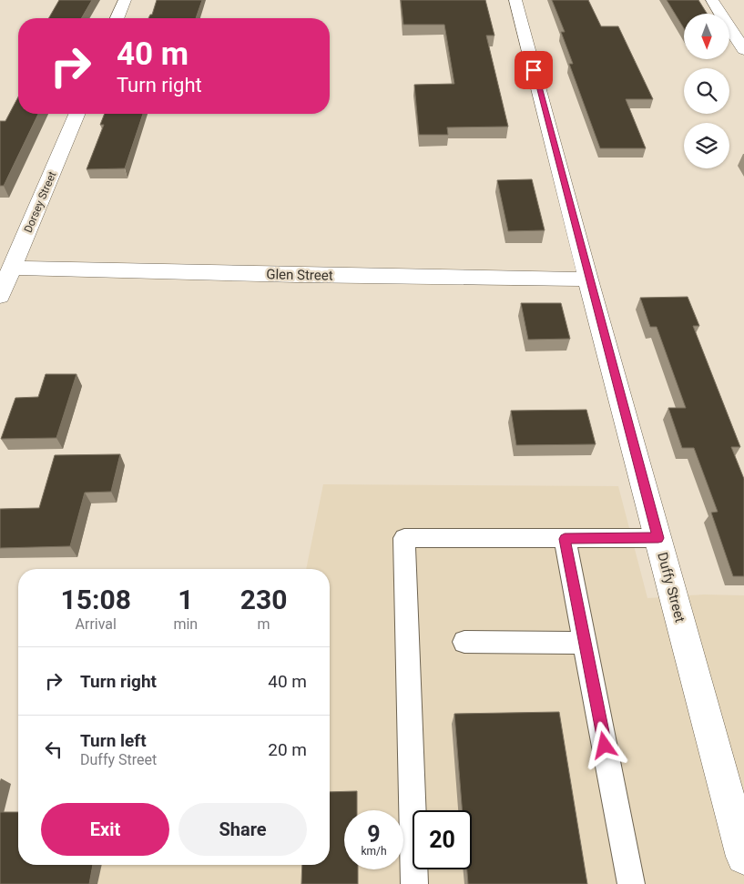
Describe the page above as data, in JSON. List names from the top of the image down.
{
  "streets": {
    "street": ["Dorsey Street", "Glen Street", "Duffy Street"]
  },
  "crossings": [
    ["Dorsey Street", "Glen Street"],
    ["Glen Street", "Duffy Street"]
  ],
  "north": "bottom",
  "page": {
    "turn": ["40 m", "Turn right"],
    "eta": [
      "15:08",
      "Arrival",
      "1",
      "min",
      "230",
      "m"
    ],
    "list": [
      {
        "name": "Turn right",
        "value": "40 m"
      },
      {
        "name": "Turn left",
        "note": "Duffy Street",
        "value": "20 m"
      }
    ],
    "buttons": ["Exit", "Share"],
    "speed": "9 km/h",
    "limit": "20"
  }
}
